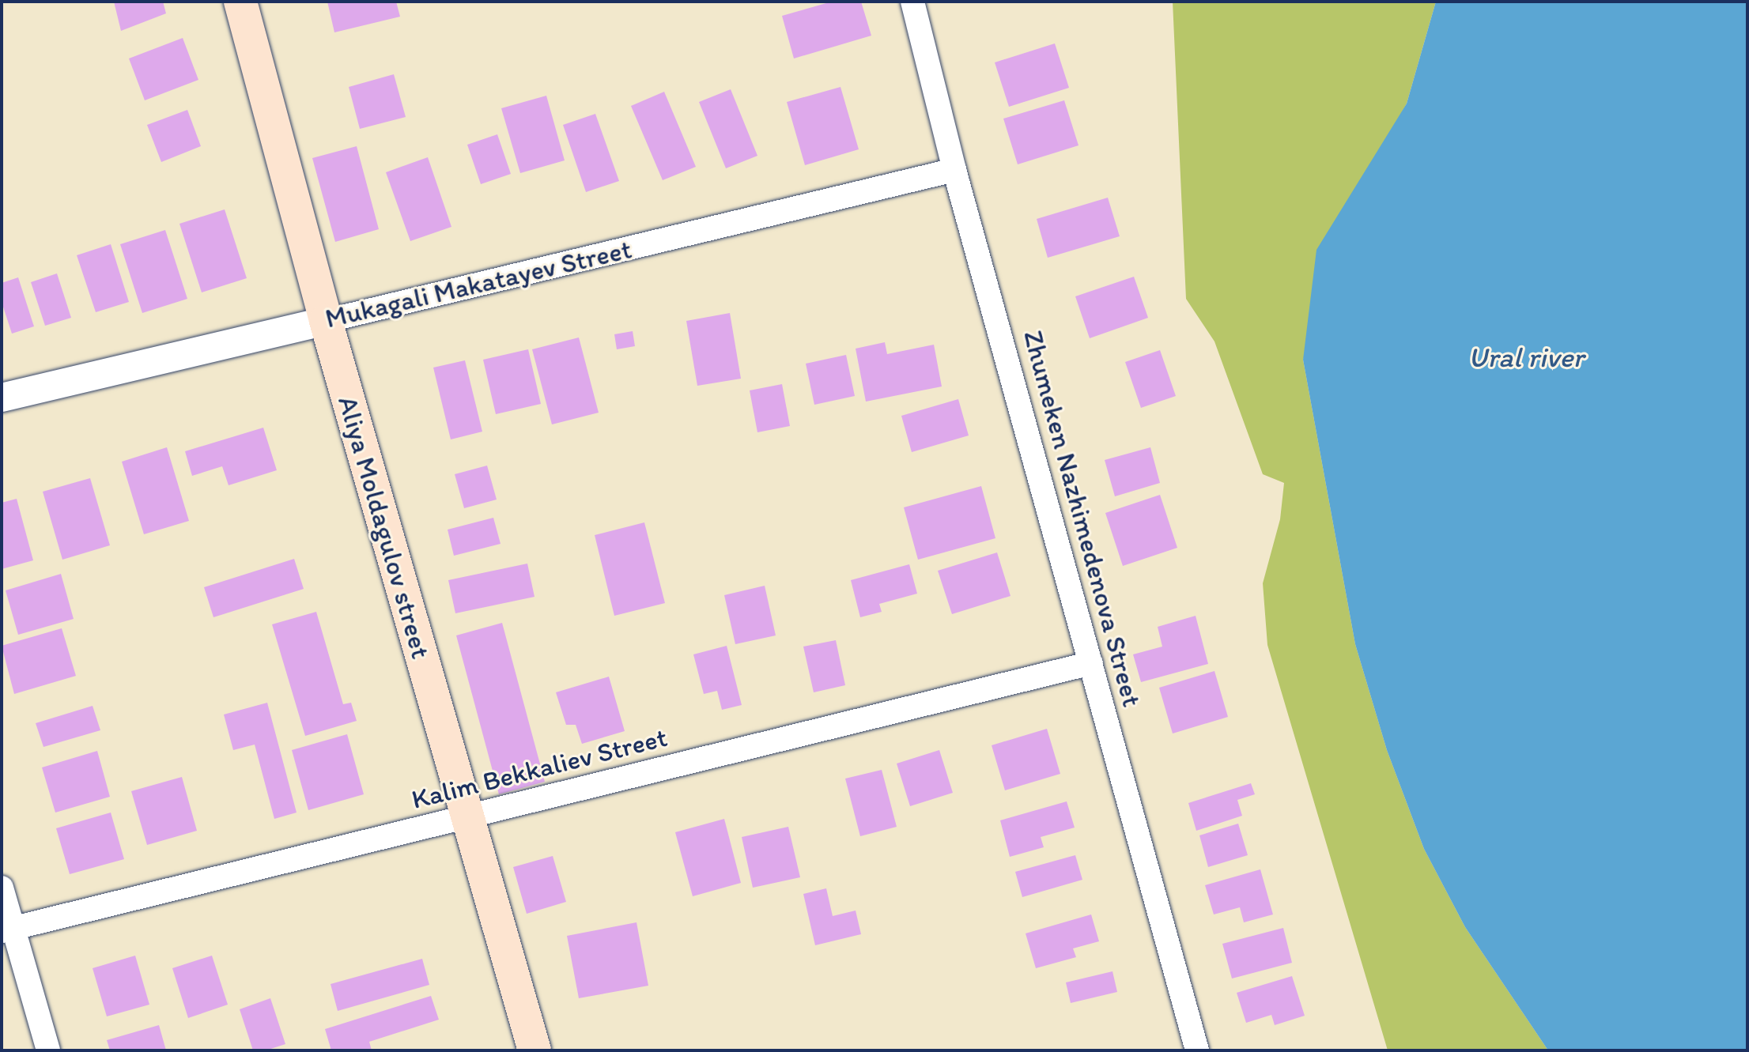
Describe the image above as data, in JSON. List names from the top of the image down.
{
  "streets": {
    "main road": ["Aliya Moldagulov street"],
    "street": ["Mukagali Makatayev Street", "Zhumeken Nazhimedenova Street", "Kalim Bekkaliev Street"]
  },
  "crossings": [
    ["Mukagali Makatayev Street", "Zhumeken Nazhimedenova Street"],
    ["Mukagali Makatayev Street", "Aliya Moldagulov street"],
    ["Zhumeken Nazhimedenova Street", "Kalim Bekkaliev Street"],
    ["Aliya Moldagulov street", "Kalim Bekkaliev Street"]
  ],
  "water": ["Ural river"]
}
